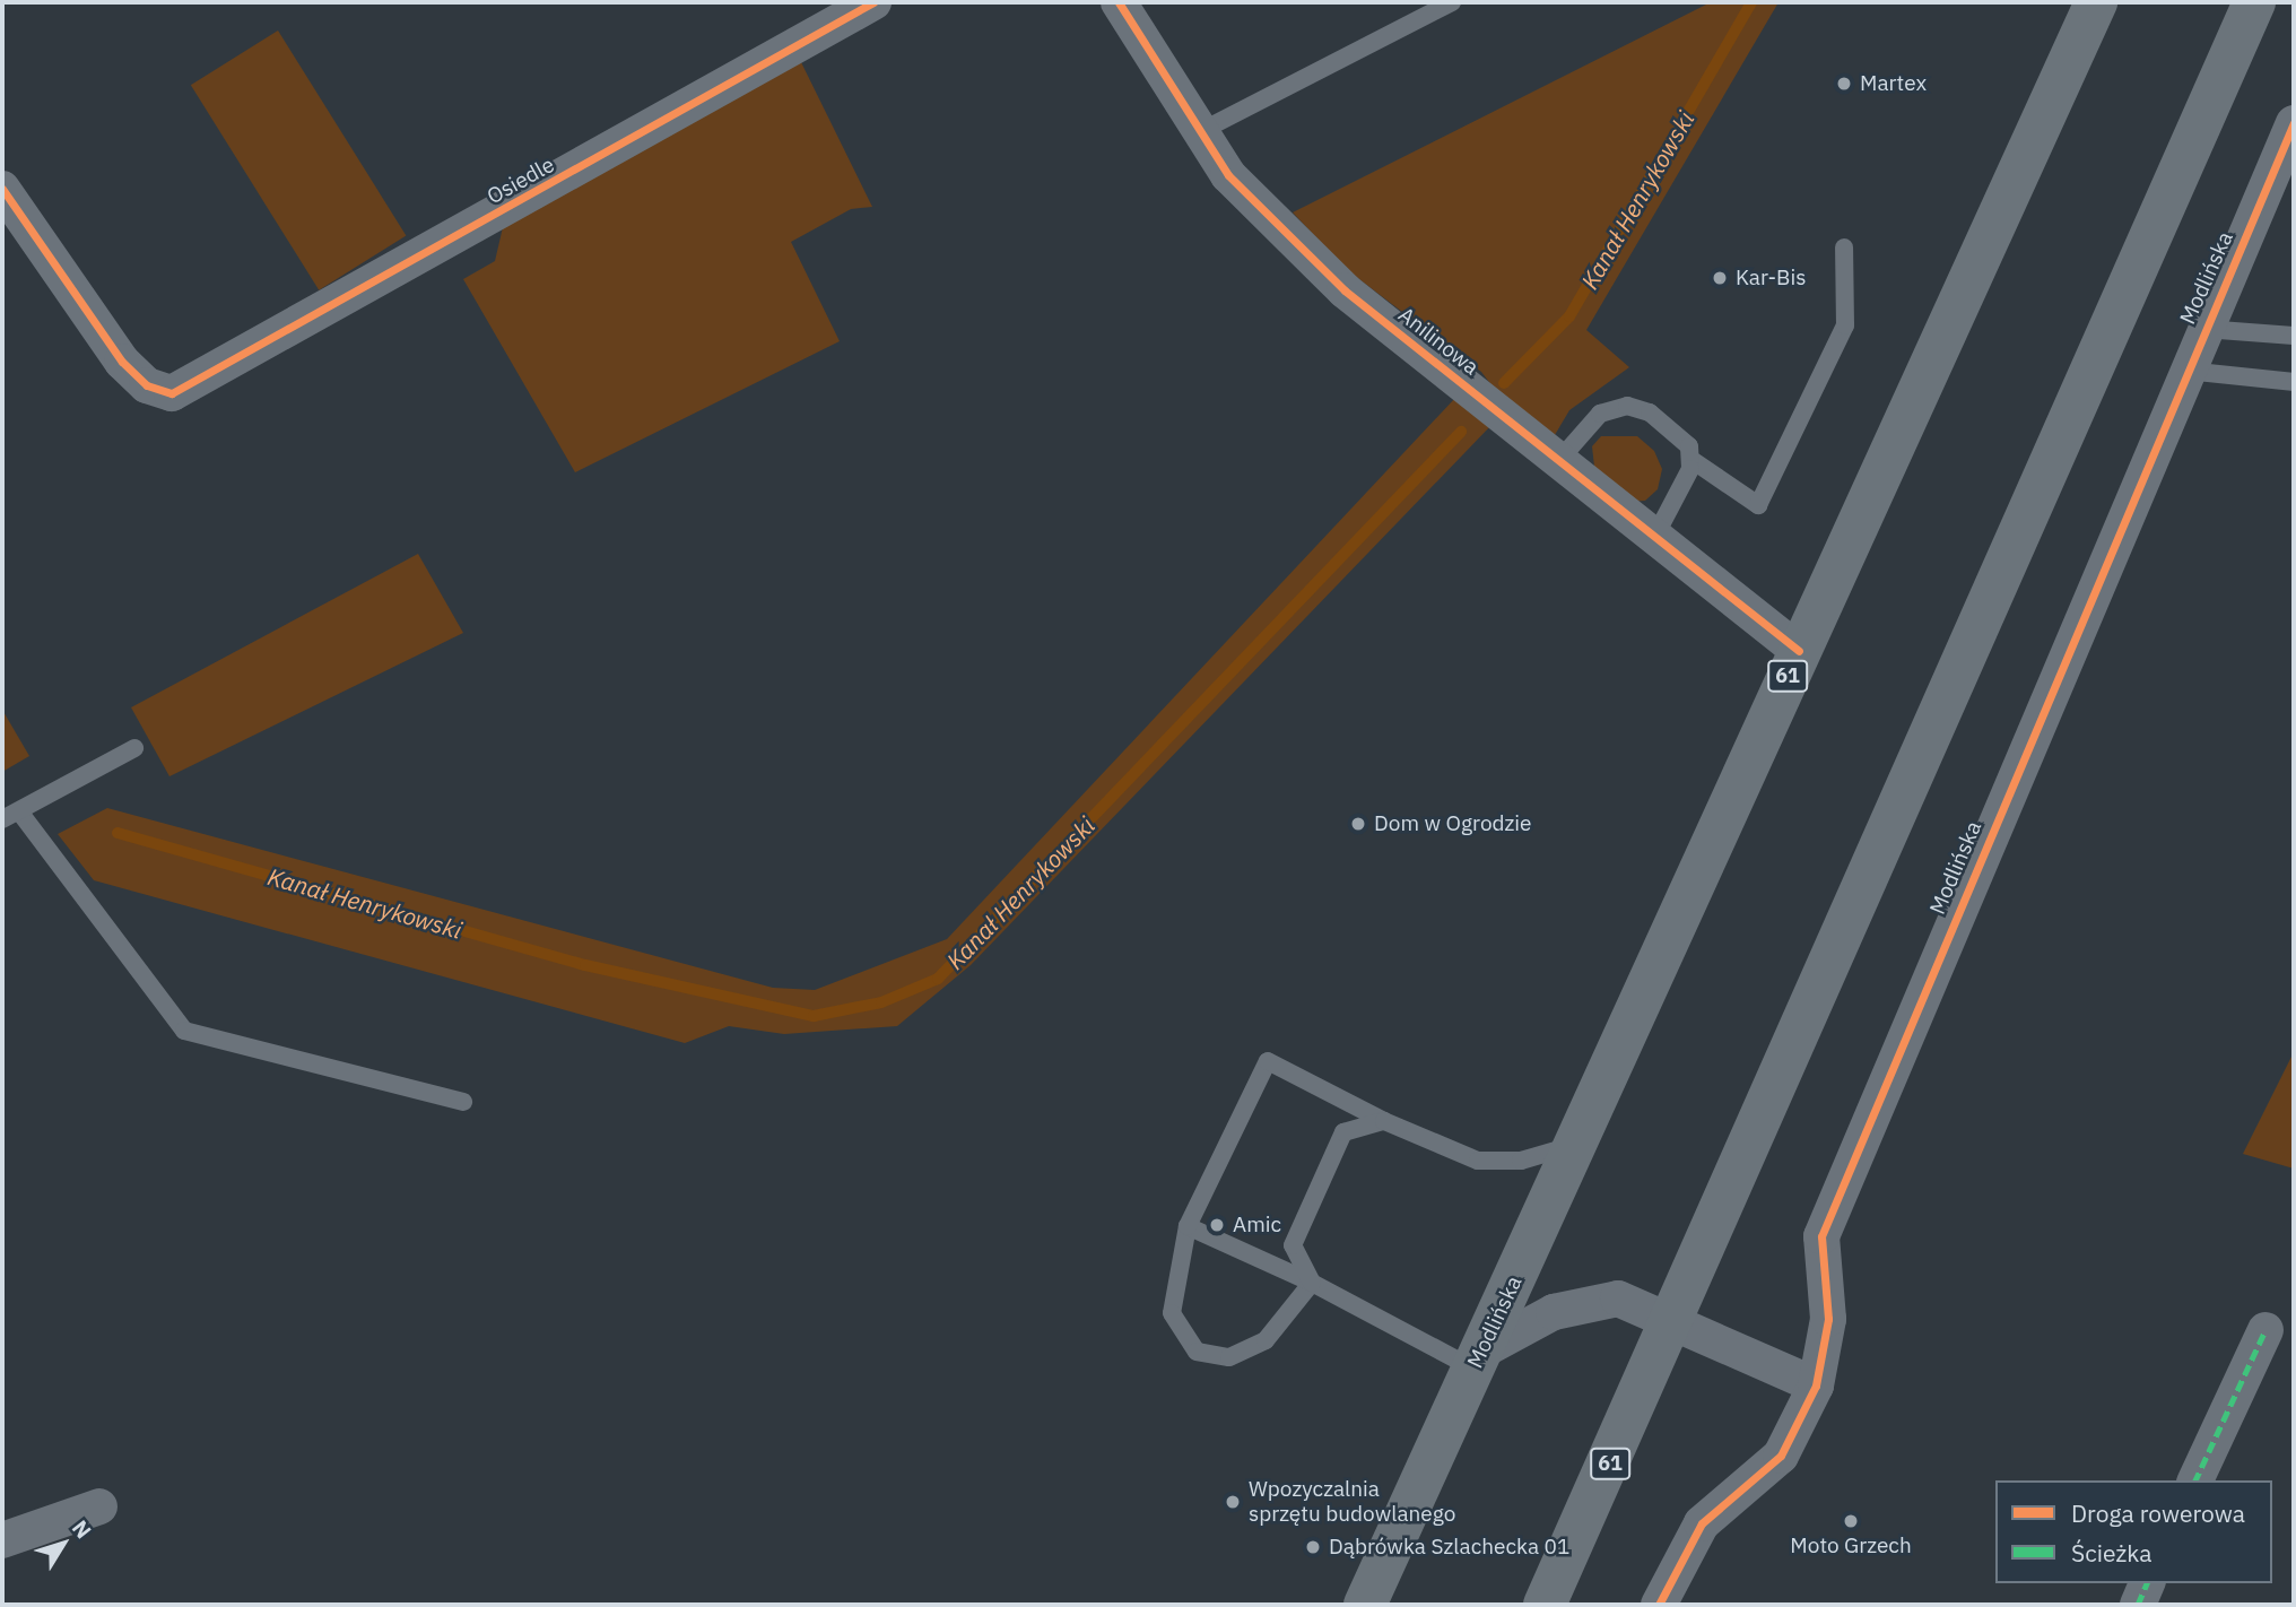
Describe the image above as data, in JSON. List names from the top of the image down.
{
  "streets": {
    "main road": ["Modlińska", "61"],
    "street": ["Osiedle", "Anilinowa"]
  },
  "crossings": [
    ["Modlińska", "Anilinowa"]
  ],
  "water": ["Kanał Henrykowski"],
  "places": [
    "Martex",
    "Kar-Bis",
    "Dom w Ogrodzie",
    "Amic",
    "Wpozyczalnia sprzętu budowlanego",
    "Moto Grzech",
    "Dąbrówka Szlachecka 01"
  ],
  "legend": ["Droga rowerowa", "Ścieżka"],
  "north": "top right"
}
